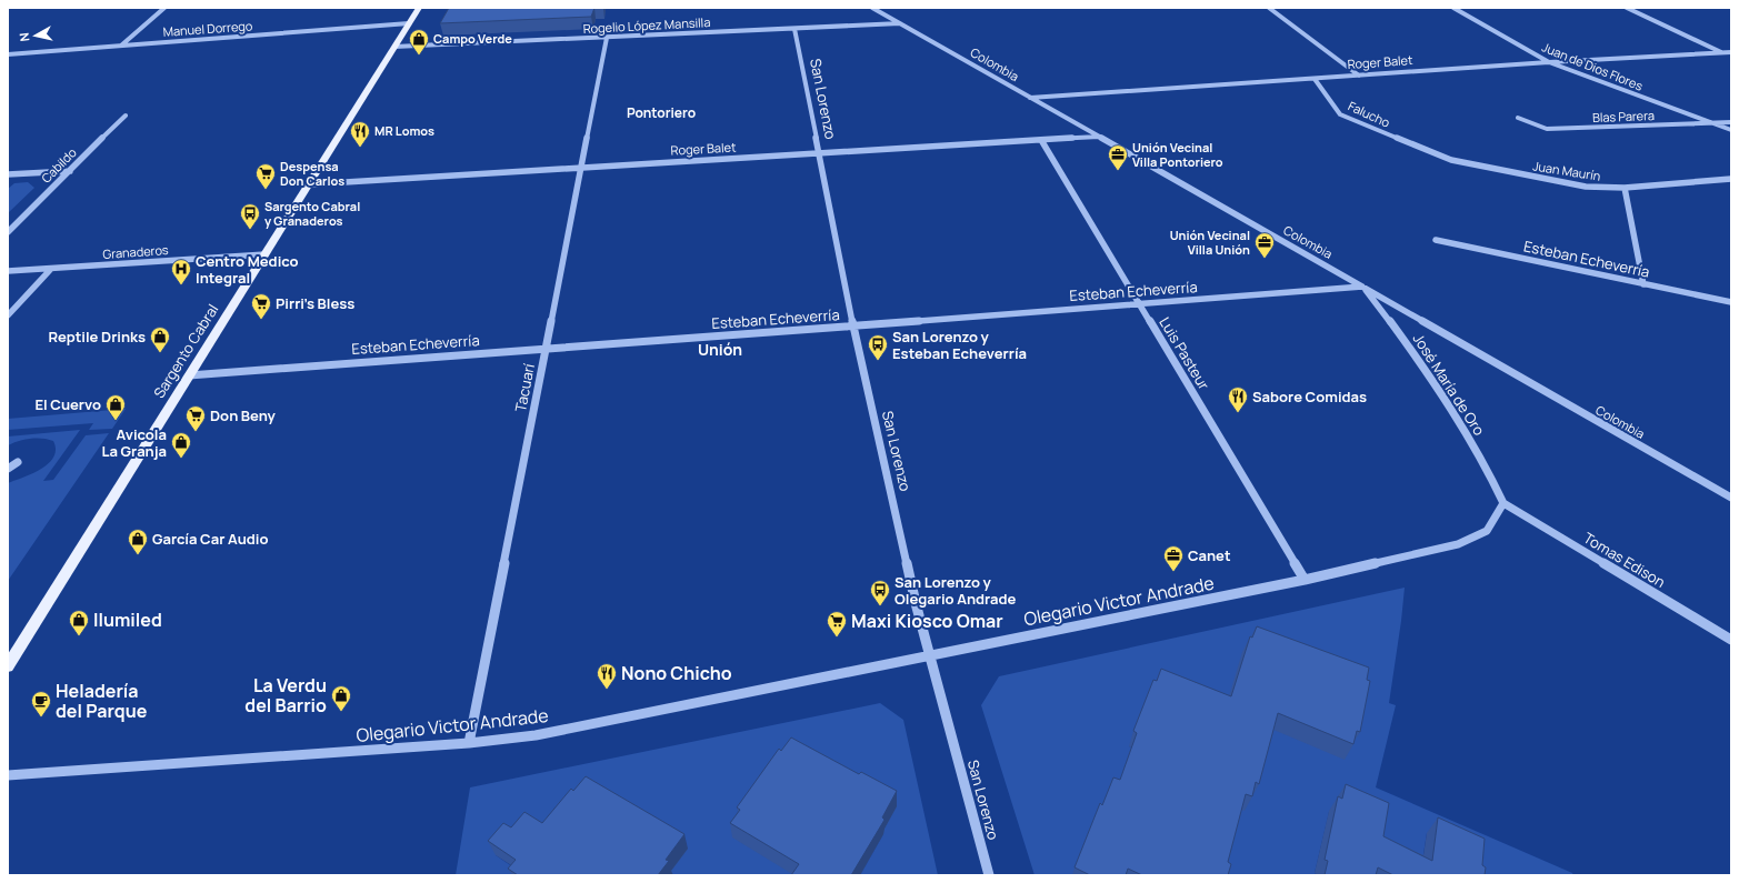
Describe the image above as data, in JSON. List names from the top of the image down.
{
  "streets": {
    "main road": ["Sargento Cabral"],
    "street": [
      "Rogelio López Mansilla",
      "Manuel Dorrego",
      "Roger Balet",
      "Colombia",
      "Juan de Dios Flores",
      "San Lorenzo",
      "Falucho",
      "Blas Parera",
      "Cabildo",
      "Juan Maurín",
      "Granaderos",
      "Esteban Echeverría",
      "Luis Pasteur",
      "José María de Oro",
      "Tacuarí",
      "Tomas Edison",
      "Olegario Victor Andrade"
    ]
  },
  "crossings": [
    ["Rogelio López Mansilla", "Colombia"],
    ["Rogelio López Mansilla", "San Lorenzo"],
    ["Rogelio López Mansilla", "Sargento Cabral"],
    ["Rogelio López Mansilla", "Tacuarí"],
    ["Manuel Dorrego", "Sargento Cabral"],
    ["Roger Balet", "Colombia"],
    ["Roger Balet", "Juan de Dios Flores"],
    ["Roger Balet", "San Lorenzo"],
    ["Roger Balet", "Falucho"],
    ["Roger Balet", "Sargento Cabral"],
    ["Roger Balet", "Luis Pasteur"],
    ["Roger Balet", "Tacuarí"],
    ["Colombia", "Esteban Echeverría"],
    ["Colombia", "José María de Oro"],
    ["Juan de Dios Flores", "Blas Parera"],
    ["San Lorenzo", "Esteban Echeverría"],
    ["San Lorenzo", "Olegario Victor Andrade"],
    ["Falucho", "Juan Maurín"],
    ["Granaderos", "Sargento Cabral"],
    ["Esteban Echeverría", "Sargento Cabral"],
    ["Esteban Echeverría", "Luis Pasteur"],
    ["Esteban Echeverría", "José María de Oro"],
    ["Esteban Echeverría", "Tacuarí"],
    ["Luis Pasteur", "Olegario Victor Andrade"],
    ["José María de Oro", "Tomas Edison"],
    ["José María de Oro", "Olegario Victor Andrade"],
    ["Tacuarí", "Olegario Victor Andrade"],
    ["Tomas Edison", "Olegario Victor Andrade"]
  ],
  "districts": ["Pontoriero", "Unión"],
  "places": {
    "shop": [
      "Campo Verde",
      "Reptile Drinks",
      "El Cuervo",
      "Avicola La Granja",
      "García Car Audio",
      "Ilumiled",
      "La Verdu del Barrio"
    ],
    "restaurant": ["MR Lomos", "Sabore Comidas", "Nono Chicho"],
    "office": ["Unión Vecinal Villa Pontoriero", "Unión Vecinal Villa Unión", "Canet"],
    "supermarket": [
      "Despensa Don Carlos",
      "Pirri's Bless",
      "Don Beny",
      "Maxi Kiosco Omar"
    ],
    "bus stop": ["Sargento Cabral y Granaderos", "San Lorenzo y Esteban Echeverría", "San Lorenzo y Olegario Andrade"],
    "hospital": ["Centro Medico Integral"],
    "cafe": ["Heladería del Parque"]
  },
  "north": "left"
}
